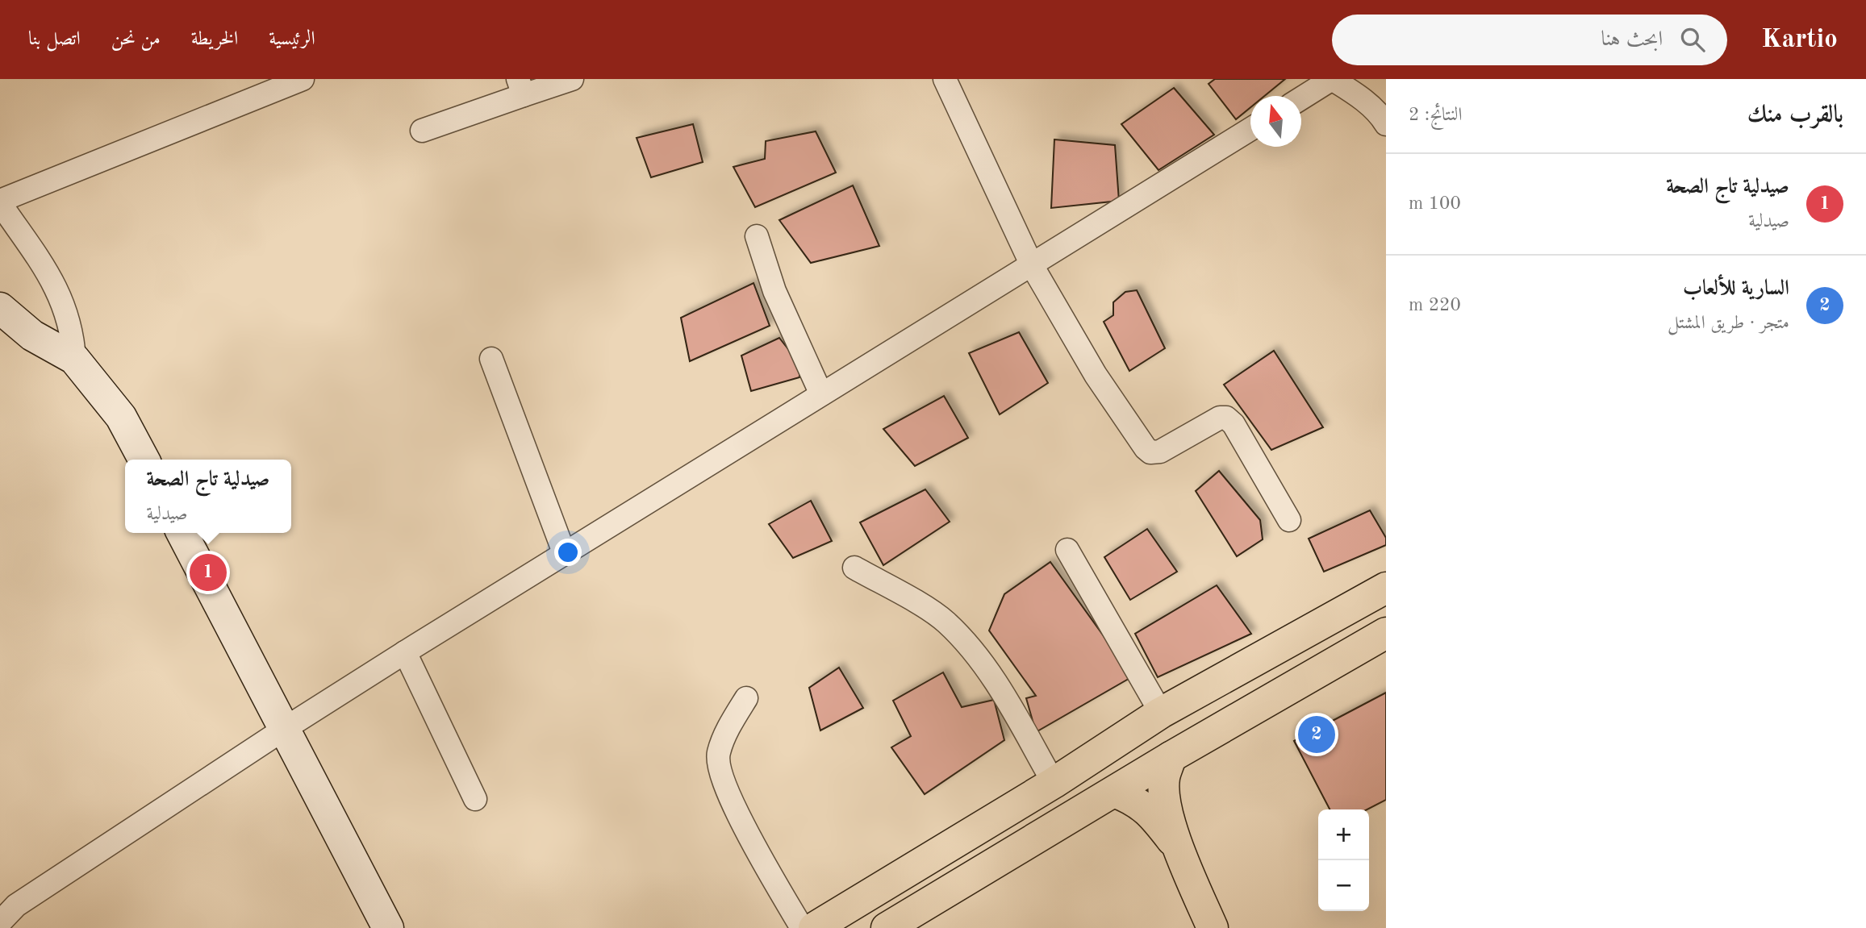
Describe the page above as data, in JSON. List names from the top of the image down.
{
  "north": "top",
  "page": {
    "header": "Kartio",
    "search": "ابحث هنا",
    "nav": [
      "الرئيسية",
      "الخريطة",
      "من نحن",
      "اتصل بنا"
    ],
    "heading": ["بالقرب منك", "النتائج: 2"],
    "list": [
      {
        "mark": "1",
        "name": "صيدلية تاج الصحة",
        "note": "صيدلية",
        "value": "100 m"
      },
      {
        "mark": "2",
        "name": "السارية للألعاب",
        "note": "متجر · طريق المشتل",
        "value": "220 m"
      }
    ],
    "popup": ["صيدلية تاج الصحة", "صيدلية"],
    "pins": ["1", "2"],
    "map_buttons": ["+", "−"]
  }
}
